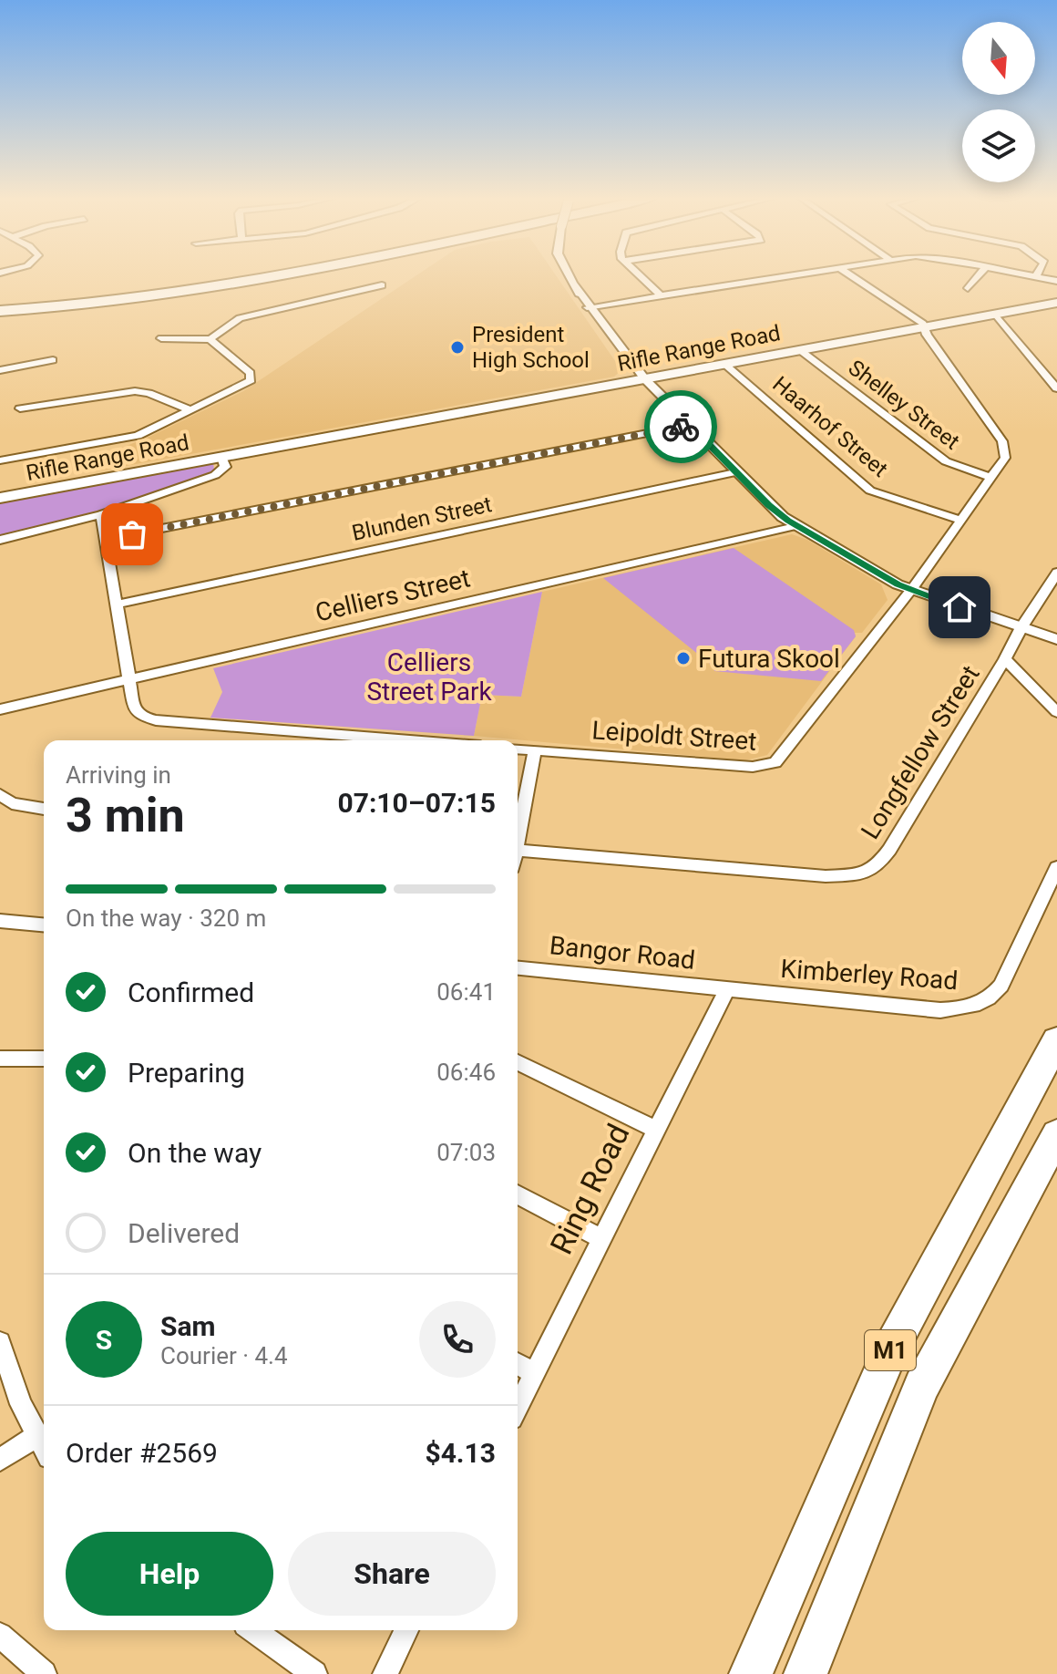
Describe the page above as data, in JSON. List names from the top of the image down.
{
  "streets": {
    "highway": ["M1"],
    "main road": ["Rifle Range Road"],
    "street": [
      "Shelley Street",
      "Haarhof Street",
      "Blunden Street",
      "Celliers Street",
      "Leipoldt Street",
      "Longfellow Street",
      "Bangor Road",
      "Kimberley Road",
      "Ring Road"
    ]
  },
  "crossings": [
    ["Rifle Range Road", "Shelley Street"],
    ["Rifle Range Road", "Haarhof Street"],
    ["Rifle Range Road", "Leipoldt Street"],
    ["Shelley Street", "Leipoldt Street"],
    ["Haarhof Street", "Leipoldt Street"],
    ["Bangor Road", "Kimberley Road"],
    ["Bangor Road", "Ring Road"],
    ["Kimberley Road", "Ring Road"]
  ],
  "parks": ["Celliers Street Park"],
  "places": ["President High School", "Futura Skool"],
  "north": "bottom",
  "page": {
    "heading": ["3 min", "Arriving in", "07:10–07:15"],
    "panel": [
      "Sam",
      "Courier · 4.4",
      "Order #2569",
      "$4.13"
    ],
    "bar": "On the way · 320 m",
    "list": [
      ["Confirmed", "06:41"],
      ["Preparing", "06:46"],
      ["On the way", "07:03"],
      "Delivered"
    ],
    "round": "S",
    "buttons": ["Help", "Share"]
  }
}
